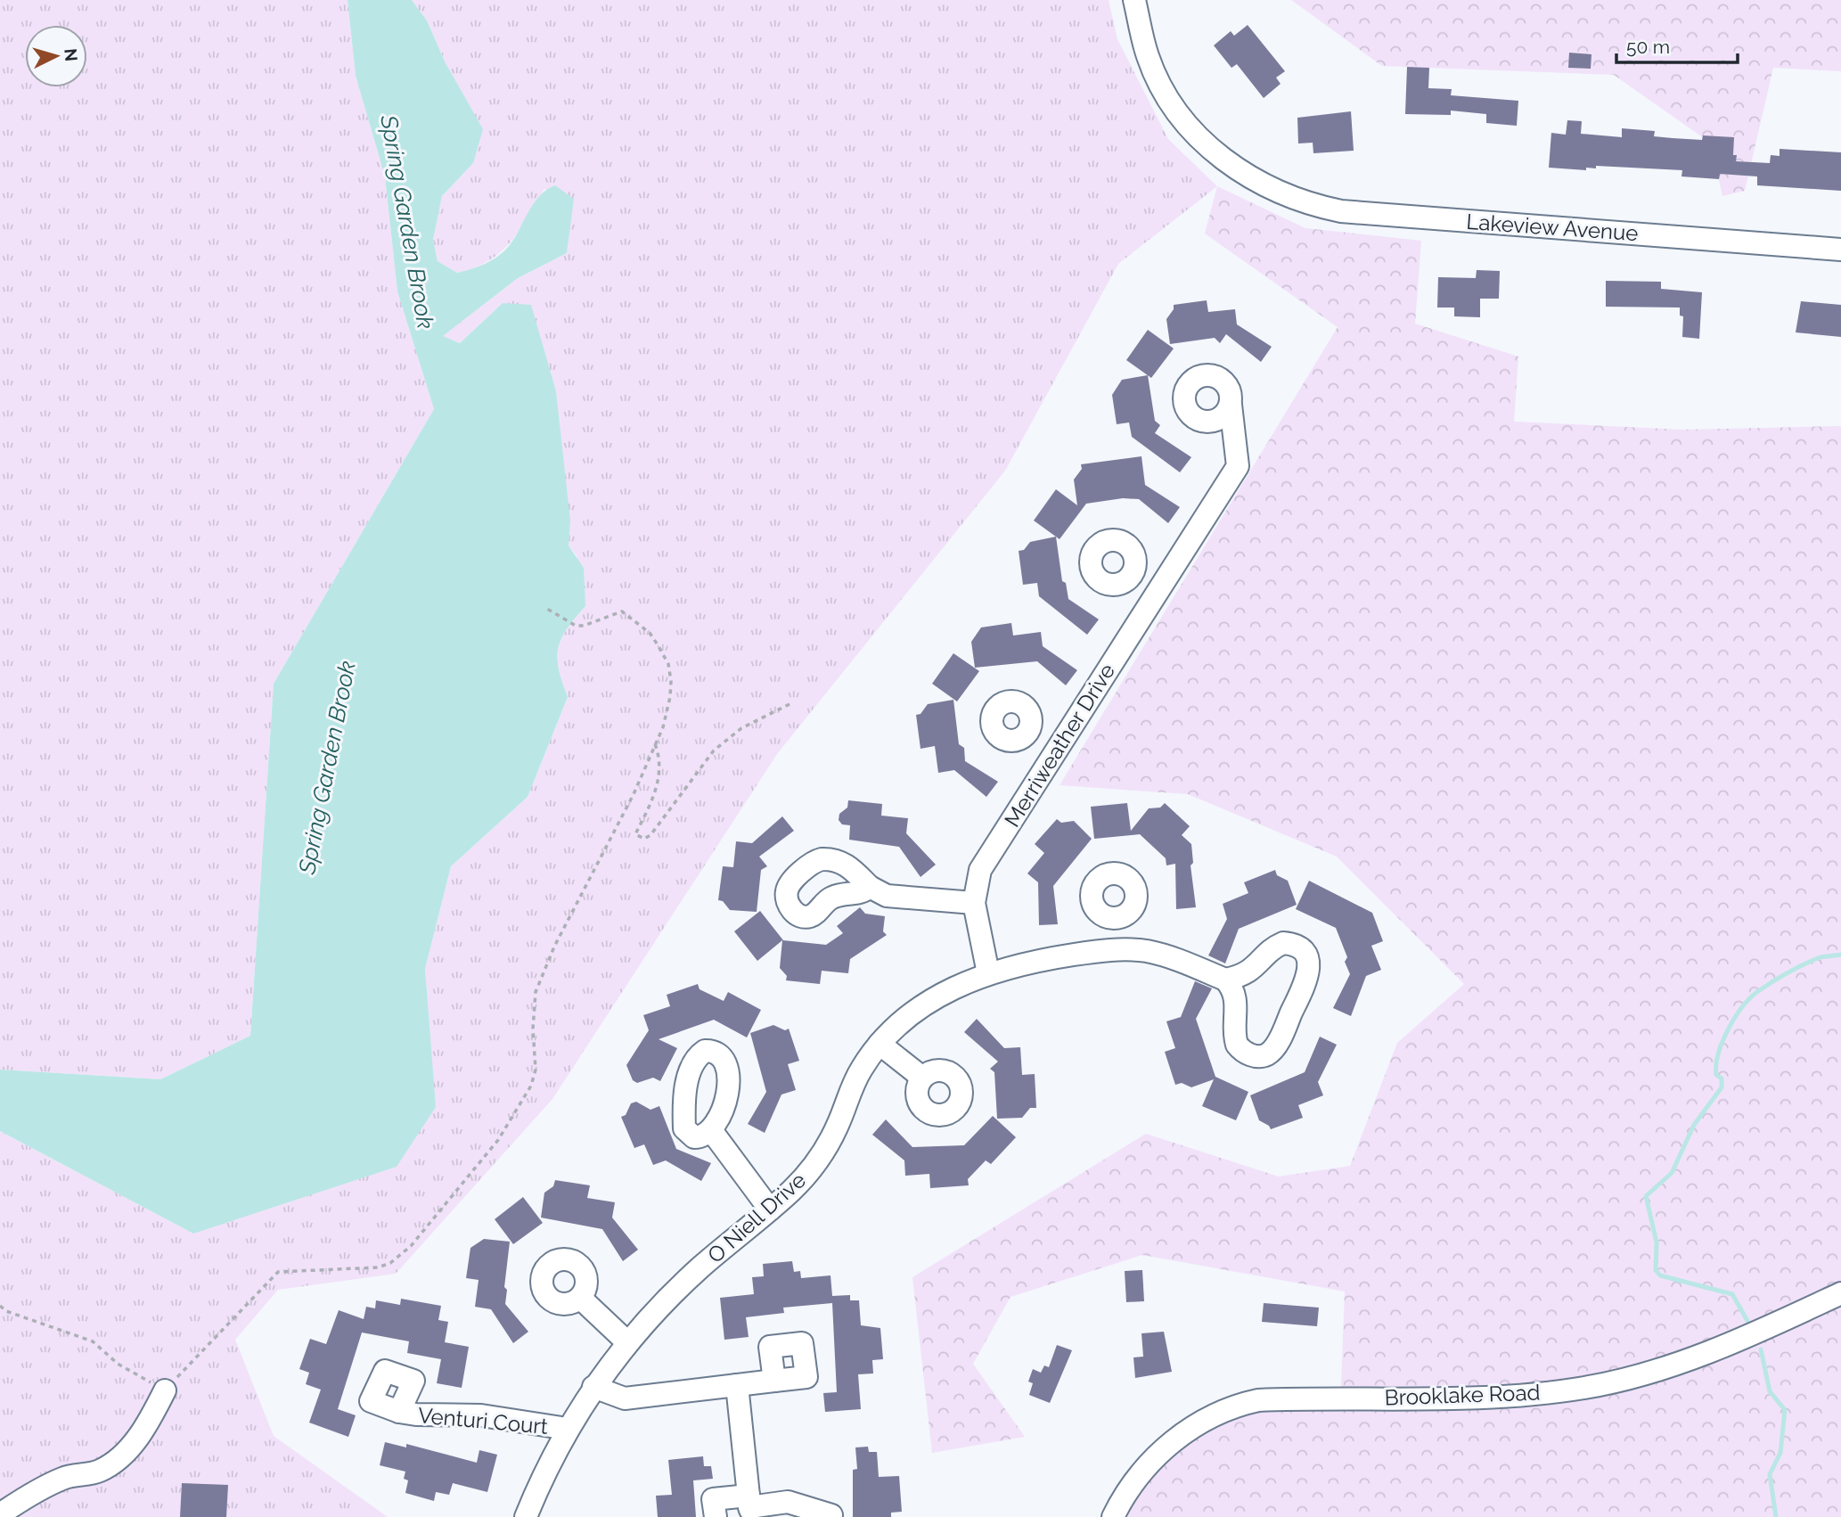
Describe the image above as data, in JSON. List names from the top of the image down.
{
  "streets": {
    "street": [
      "Lakeview Avenue",
      "Merriweather Drive",
      "O Niell Drive",
      "Brooklake Road",
      "Venturi Court"
    ]
  },
  "crossings": [
    ["O Niell Drive", "Venturi Court"]
  ],
  "water": ["Spring Garden Brook"],
  "scale_bar": "50 m",
  "north": "right"
}
